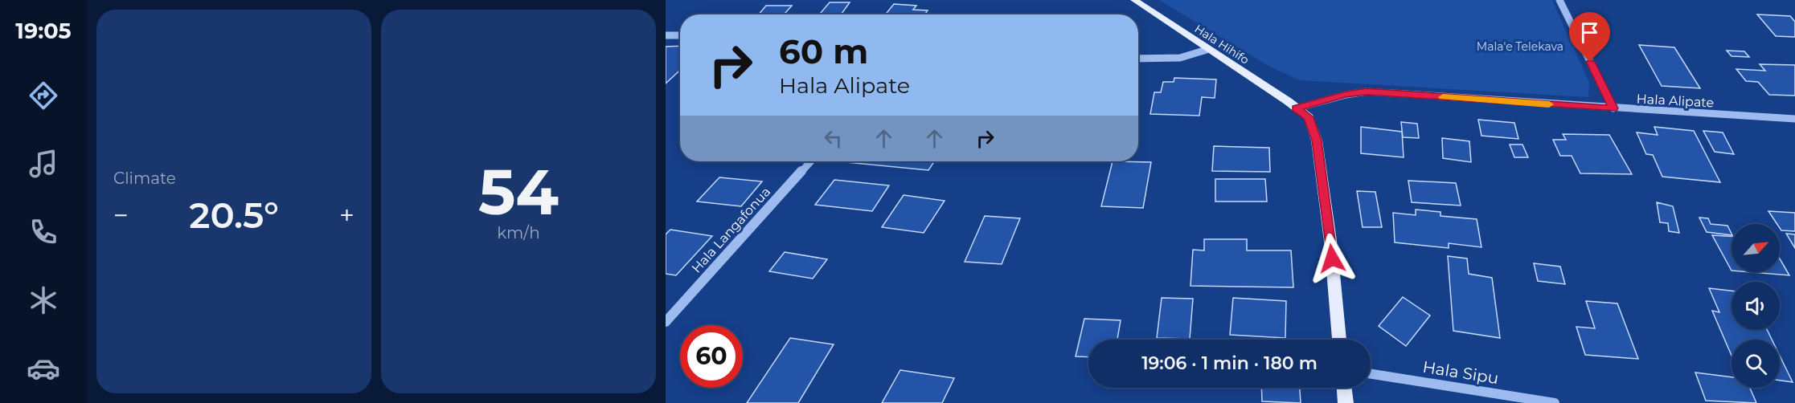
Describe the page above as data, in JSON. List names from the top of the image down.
{
  "streets": {
    "main road": ["Hala Hihifo"],
    "street": ["Hala Alipate", "Hala Langafonua", "Hala Sipu"]
  },
  "crossings": [
    ["Hala Hihifo", "Hala Alipate"]
  ],
  "parks": ["Mala'e Telekava"],
  "north": "top right",
  "page": {
    "tabs": "19:05",
    "tile": [
      "Climate",
      ["54", "km/h"]
    ],
    "turn": ["60 m", "Hala Alipate"],
    "heat": ["−", "20.5°", "+"],
    "limit": "60",
    "trip": "19:06 · 1 min · 180 m"
  }
}
